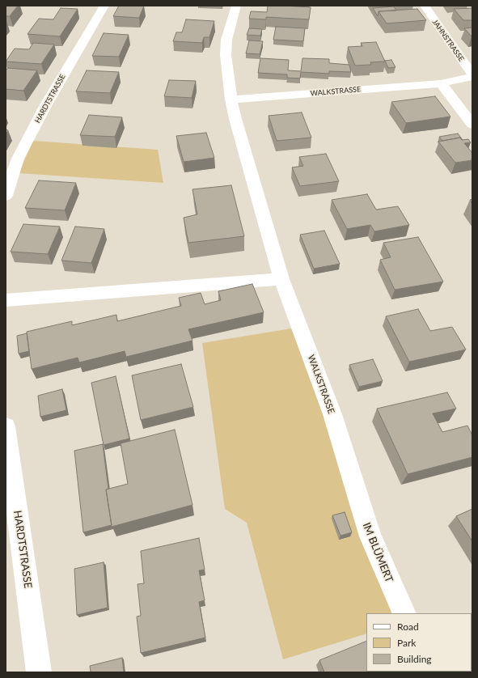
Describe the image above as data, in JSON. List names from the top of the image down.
{
  "streets": {
    "street": [
      "JAHNSTRASSE",
      "WALKSTRASSE",
      "HARDTSTRASSE",
      "IM BLÜMERT"
    ]
  },
  "crossings": [
    ["JAHNSTRASSE", "WALKSTRASSE"],
    ["WALKSTRASSE", "IM BLÜMERT"]
  ],
  "legend": ["Road", "Park", "Building"]
}
